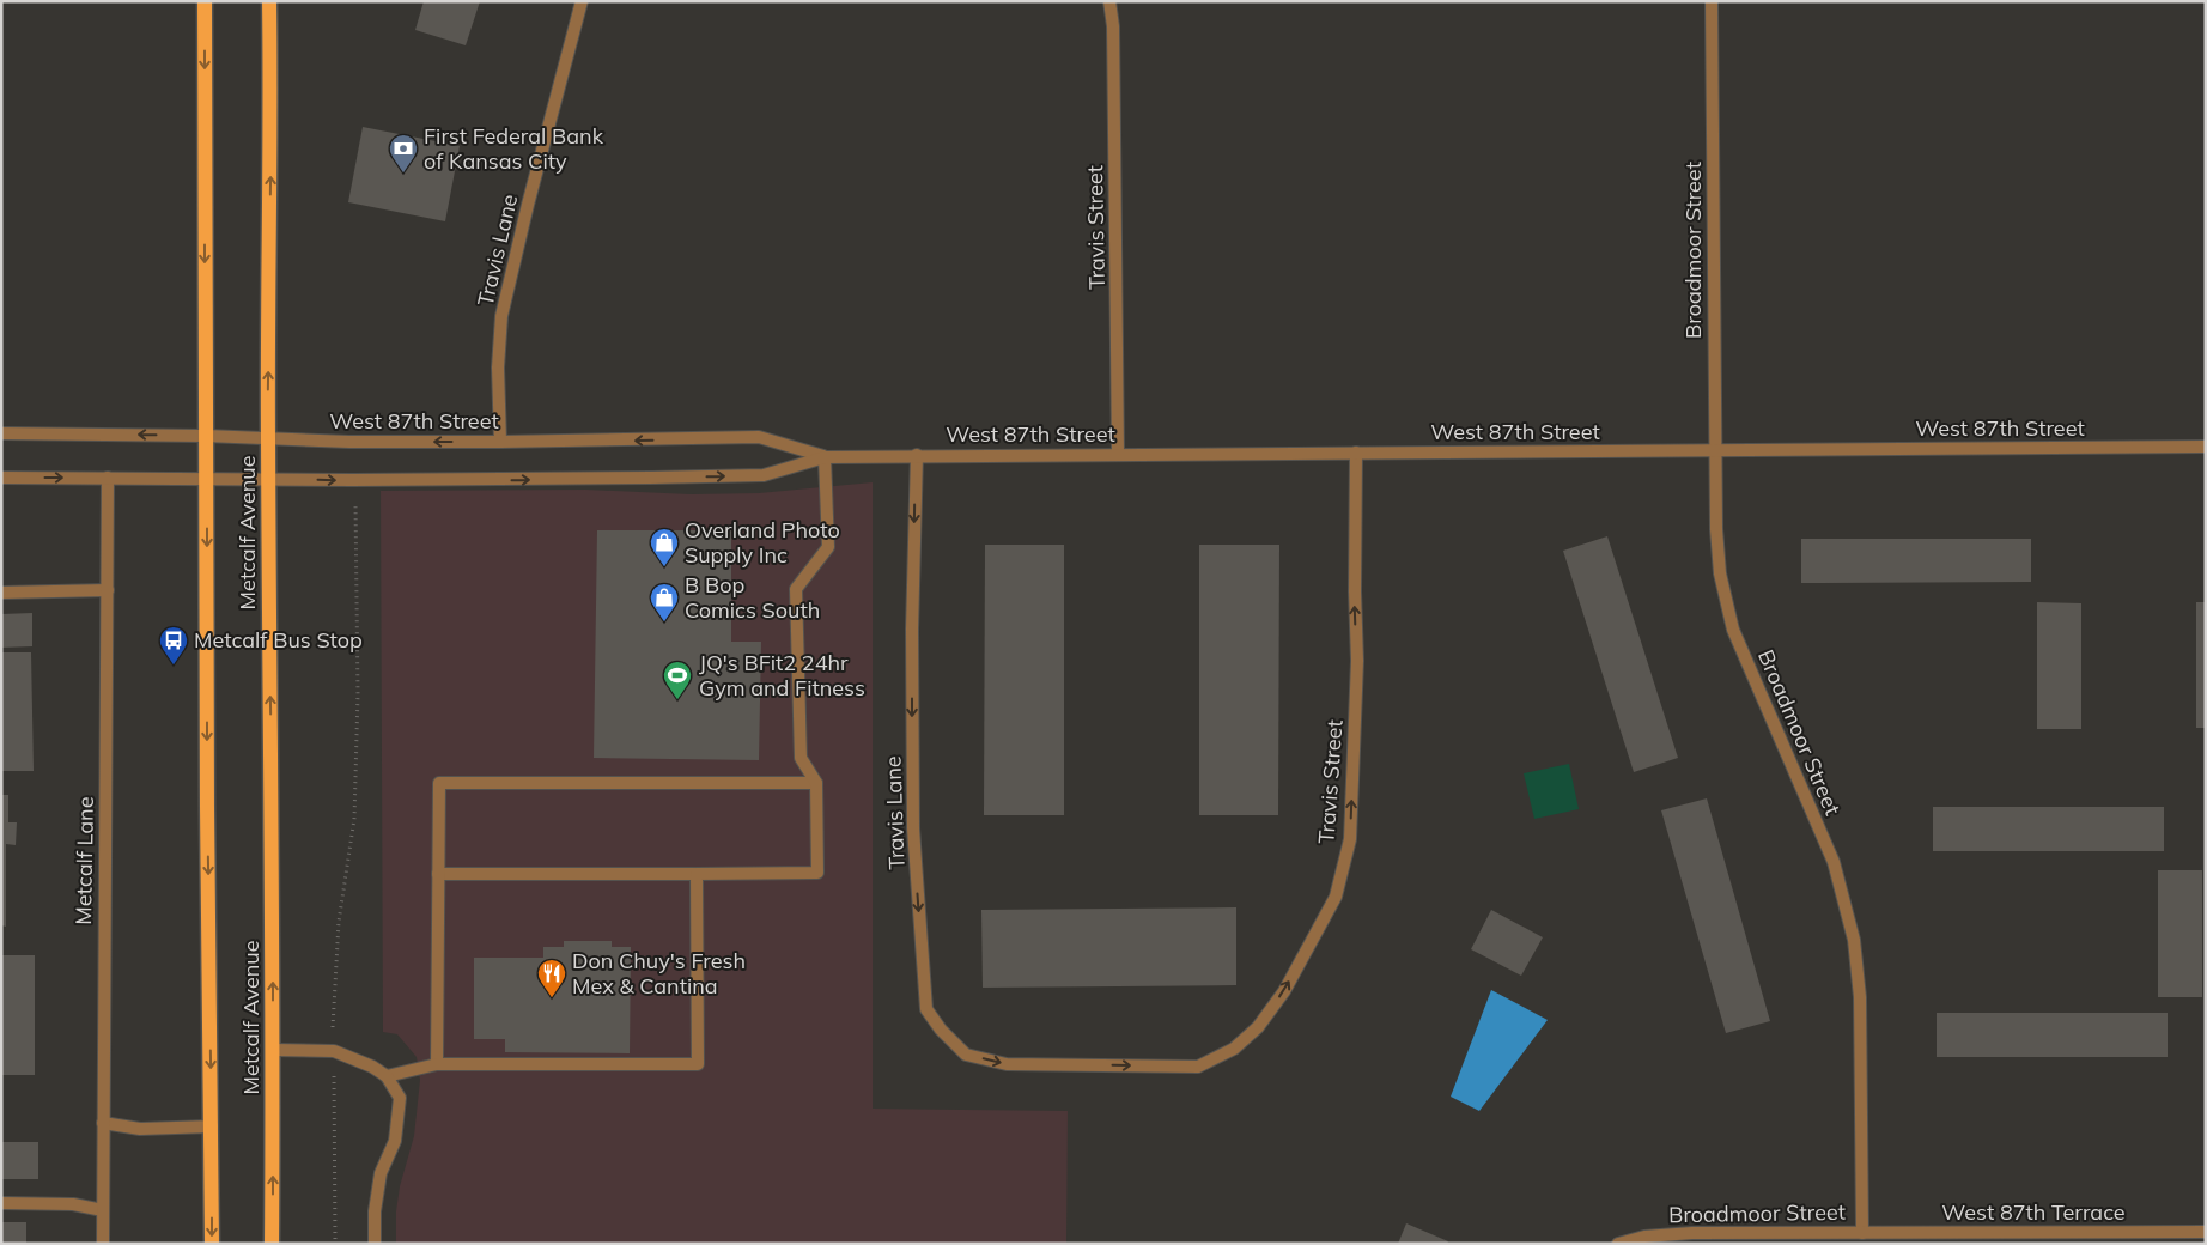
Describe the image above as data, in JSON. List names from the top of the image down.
{
  "streets": {
    "main road": ["Metcalf Avenue"],
    "street": [
      "Travis Street",
      "Travis Lane",
      "Broadmoor Street",
      "West 87th Street",
      "Metcalf Lane",
      "West 87th Terrace"
    ]
  },
  "crossings": [
    ["Travis Street", "Travis Lane"],
    ["Travis Street", "West 87th Street"],
    ["Travis Lane", "West 87th Street"],
    ["Broadmoor Street", "West 87th Street"],
    ["Broadmoor Street", "West 87th Terrace"],
    ["West 87th Street", "Metcalf Avenue"],
    ["West 87th Street", "Metcalf Lane"]
  ],
  "one_way": ["Travis Street", "Travis Lane"],
  "places": {
    "bank": ["First Federal Bank of Kansas City"],
    "shop": ["Overland Photo Supply Inc", "B Bop Comics South"],
    "bus stop": ["Metcalf Bus Stop"],
    "sports": ["JQ's BFit2 24hr Gym and Fitness"],
    "restaurant": ["Don Chuy's Fresh Mex & Cantina"]
  }
}
